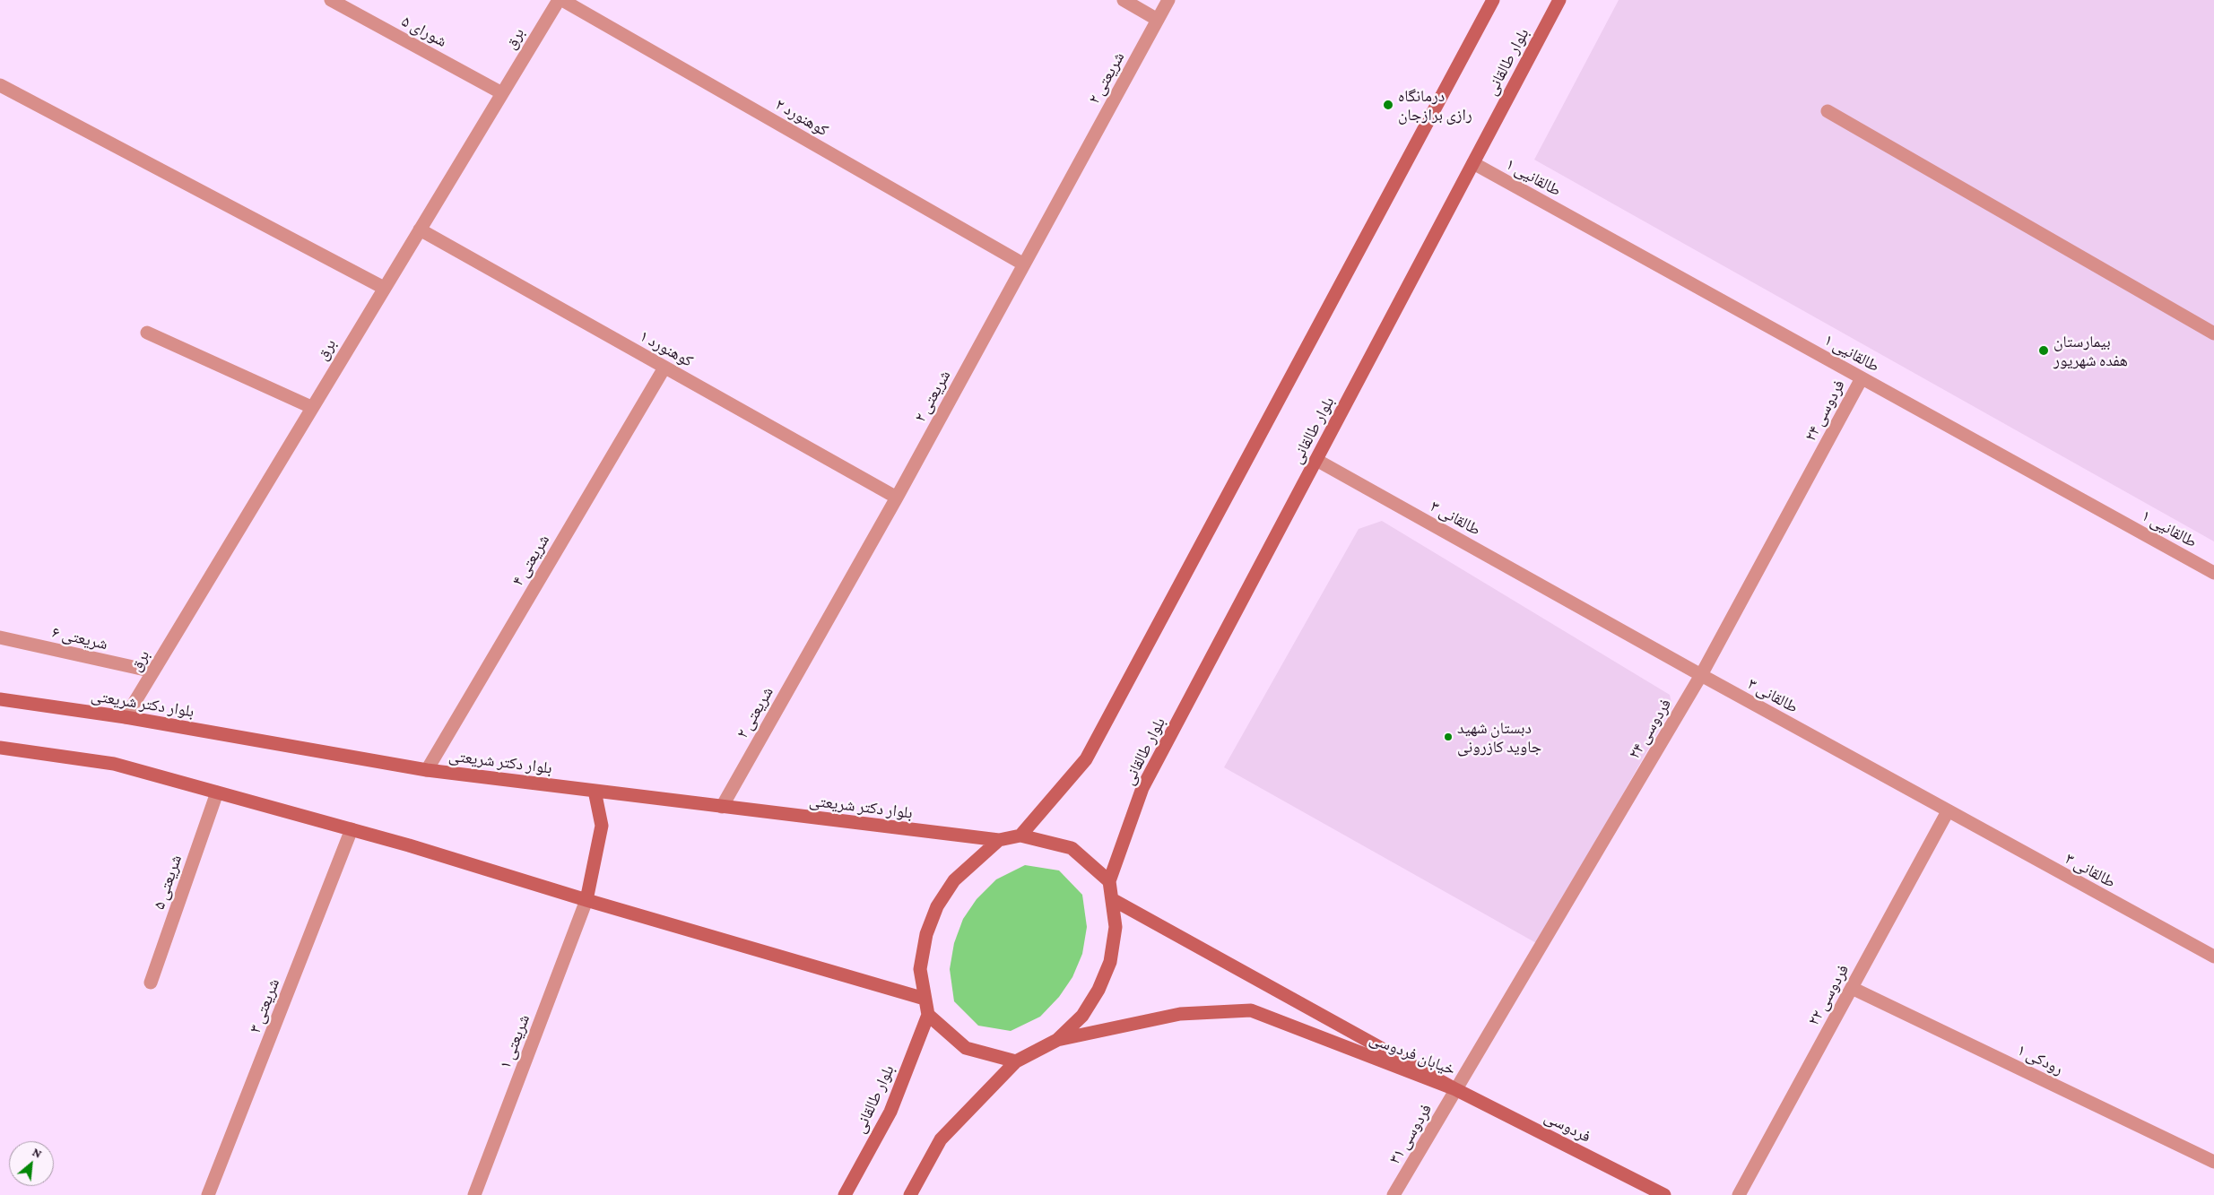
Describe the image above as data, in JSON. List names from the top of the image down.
{
  "streets": {
    "main road": [
      "بلوار طالقانی",
      "بلوار دکتر شریعتی",
      "خیابان فردوسی",
      "فردوسی"
    ],
    "street": [
      "شورای ۵",
      "برق",
      "شریعتی ۲",
      "کوهنورد ۲",
      "طالقانیی ۱",
      "کوهنورد ۱",
      "فردوسی ۲۴",
      "طالقانی ۳",
      "شریعتی ۴",
      "شریعتی ۶",
      "شریعتی ۵",
      "فردوسی ۲۲",
      "شریعتی ۳",
      "شریعتی ۱",
      "رودکی ۱",
      "فردوسی ۳۱"
    ]
  },
  "crossings": [
    ["شورای ۵", "برق"],
    ["برق", "کوهنورد ۱"],
    ["برق", "شریعتی ۶"],
    ["برق", "بلوار دکتر شریعتی"],
    ["بلوار طالقانی", "طالقانیی ۱"],
    ["بلوار طالقانی", "طالقانی ۳"],
    ["شریعتی ۲", "کوهنورد ۲"],
    ["شریعتی ۲", "کوهنورد ۱"],
    ["شریعتی ۲", "بلوار دکتر شریعتی"],
    ["طالقانیی ۱", "فردوسی ۲۴"],
    ["کوهنورد ۱", "شریعتی ۴"],
    ["فردوسی ۲۴", "طالقانی ۳"],
    ["فردوسی ۲۴", "خیابان فردوسی"],
    ["فردوسی ۲۴", "فردوسی"],
    ["فردوسی ۲۴", "فردوسی ۳۱"],
    ["طالقانی ۳", "فردوسی ۲۲"],
    ["شریعتی ۴", "بلوار دکتر شریعتی"],
    ["فردوسی ۲۲", "رودکی ۱"],
    ["خیابان فردوسی", "فردوسی"],
    ["خیابان فردوسی", "فردوسی ۳۱"],
    ["فردوسی", "فردوسی ۳۱"]
  ],
  "places": ["درمانگاه رازی برازجان", "بیمارستان هفده شهریور", "دبستان شهید جاوید کازرونی"],
  "north": "top right"
}
